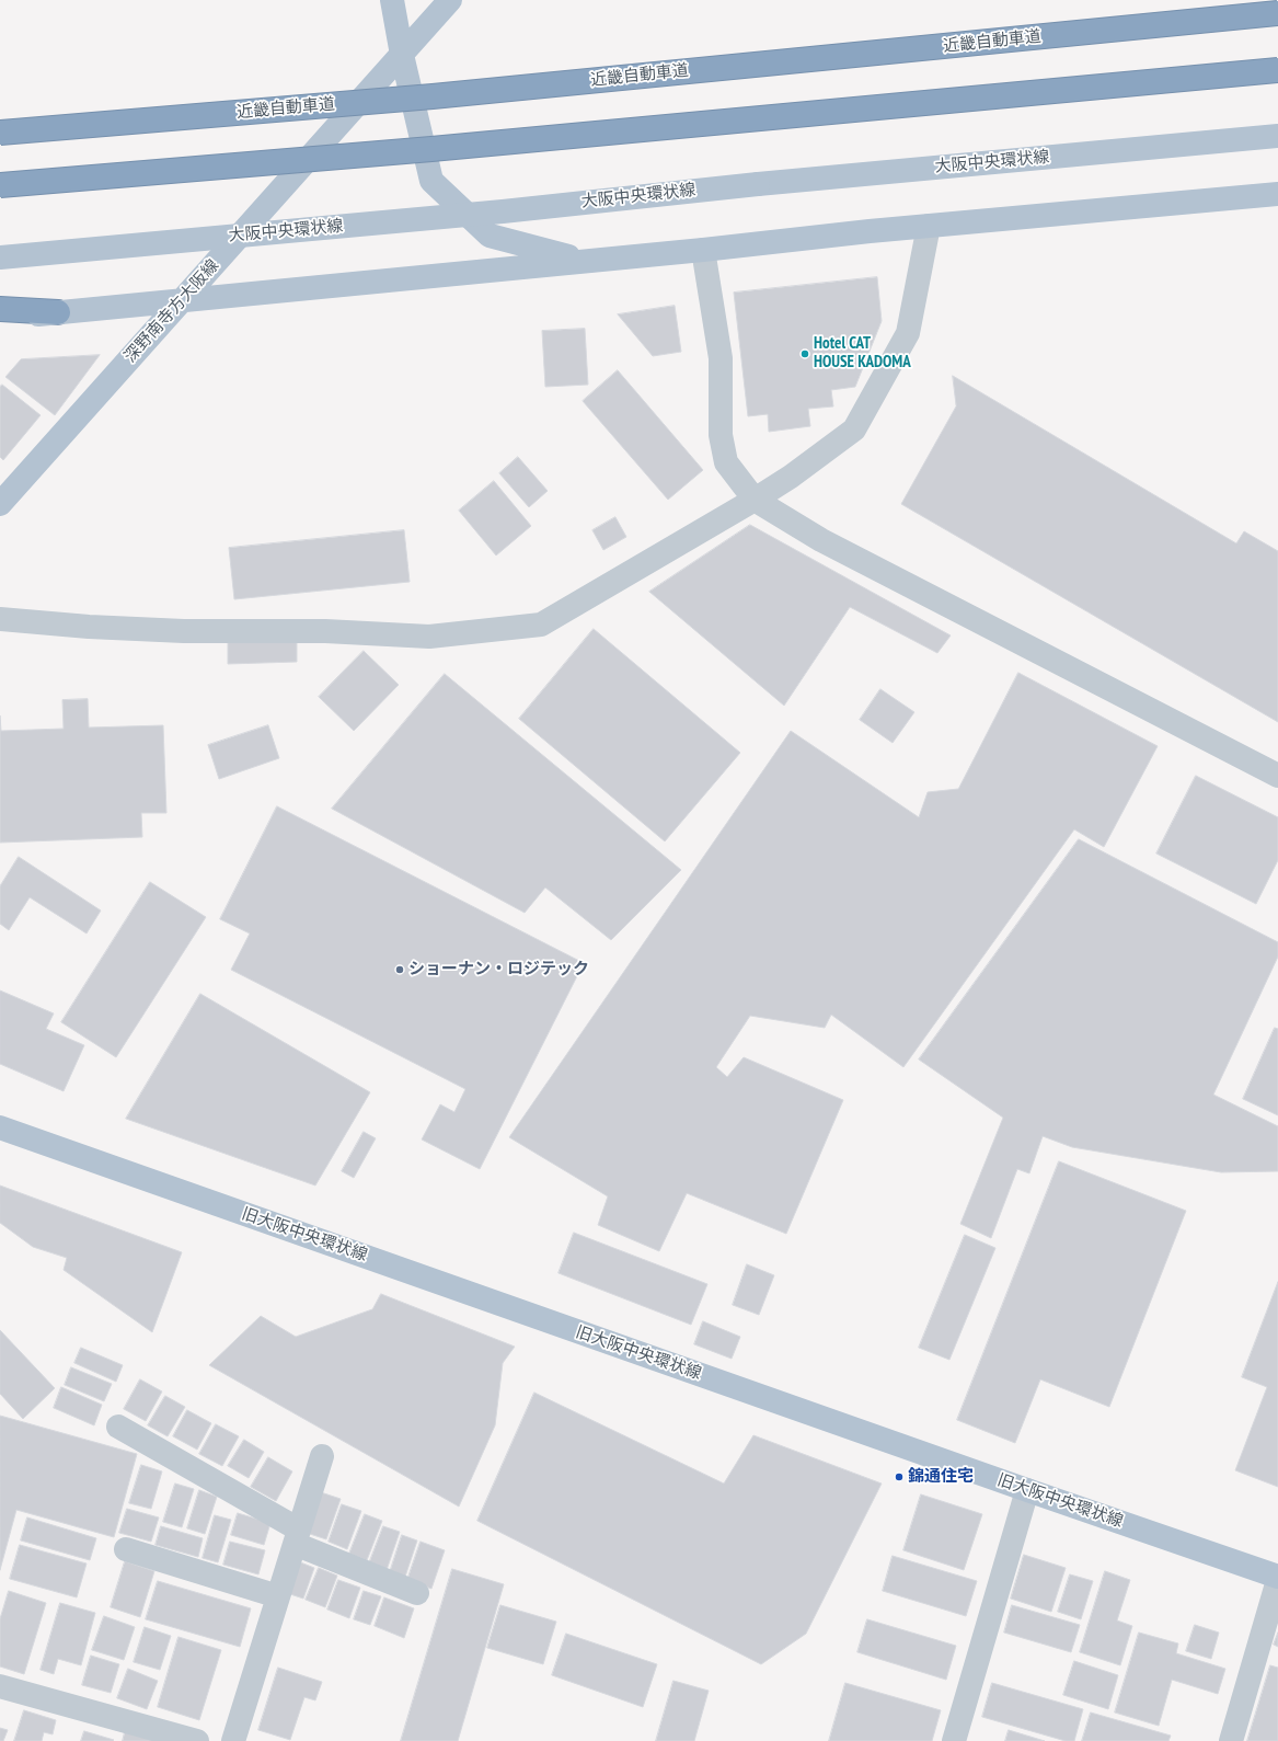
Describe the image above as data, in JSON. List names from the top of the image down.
{
  "streets": {
    "highway": ["近畿自動車道"],
    "main road": ["大阪中央環状線", "深野南寺方大阪線", "旧大阪中央環状線"]
  },
  "places": ["Hotel CAT HOUSE KADOMA", "ショーナン・ロジテック", "錦通住宅"]
}
